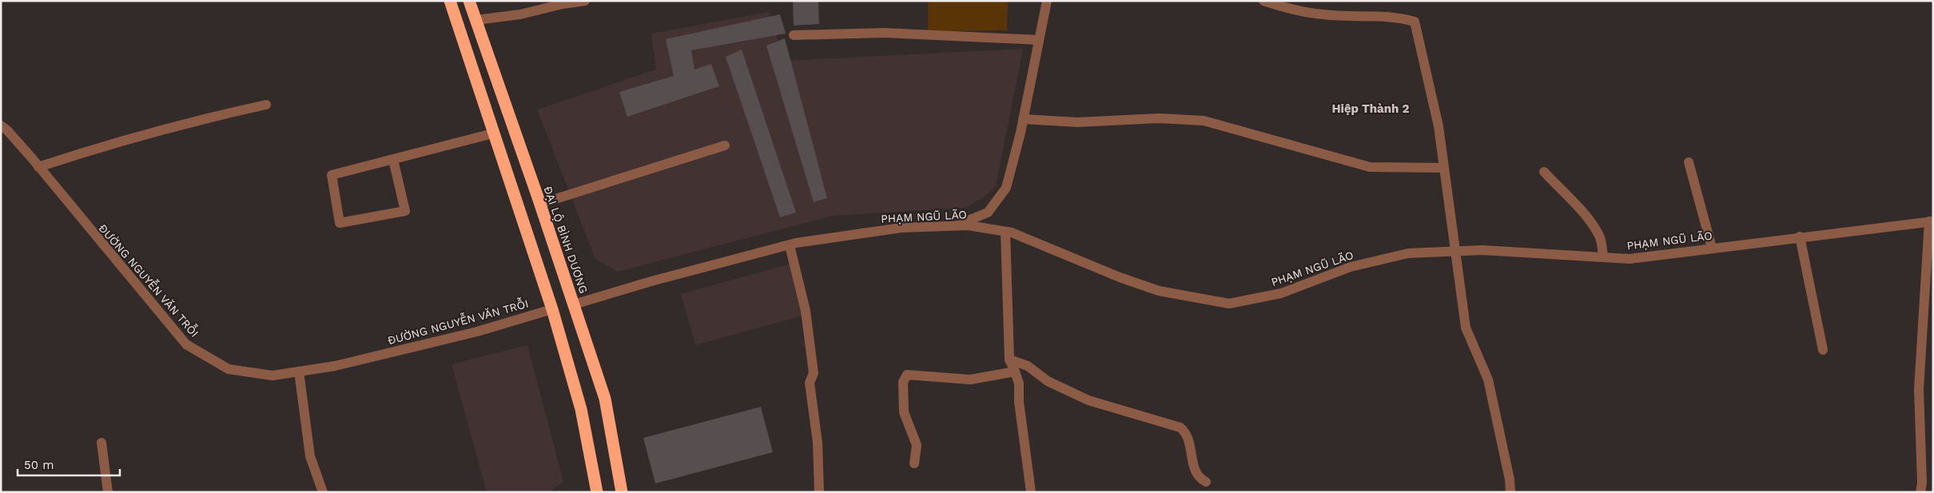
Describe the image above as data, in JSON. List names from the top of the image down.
{
  "streets": {
    "highway": ["ĐẠI LỘ BÌNH DƯƠNG"],
    "street": ["PHẠM NGŨ LÃO", "ĐƯỜNG NGUYỄN VĂN TRỖI"]
  },
  "crossings": [
    ["PHẠM NGŨ LÃO", "ĐẠI LỘ BÌNH DƯƠNG"]
  ],
  "districts": ["Hiệp Thành 2"],
  "scale_bar": "50 m"
}
